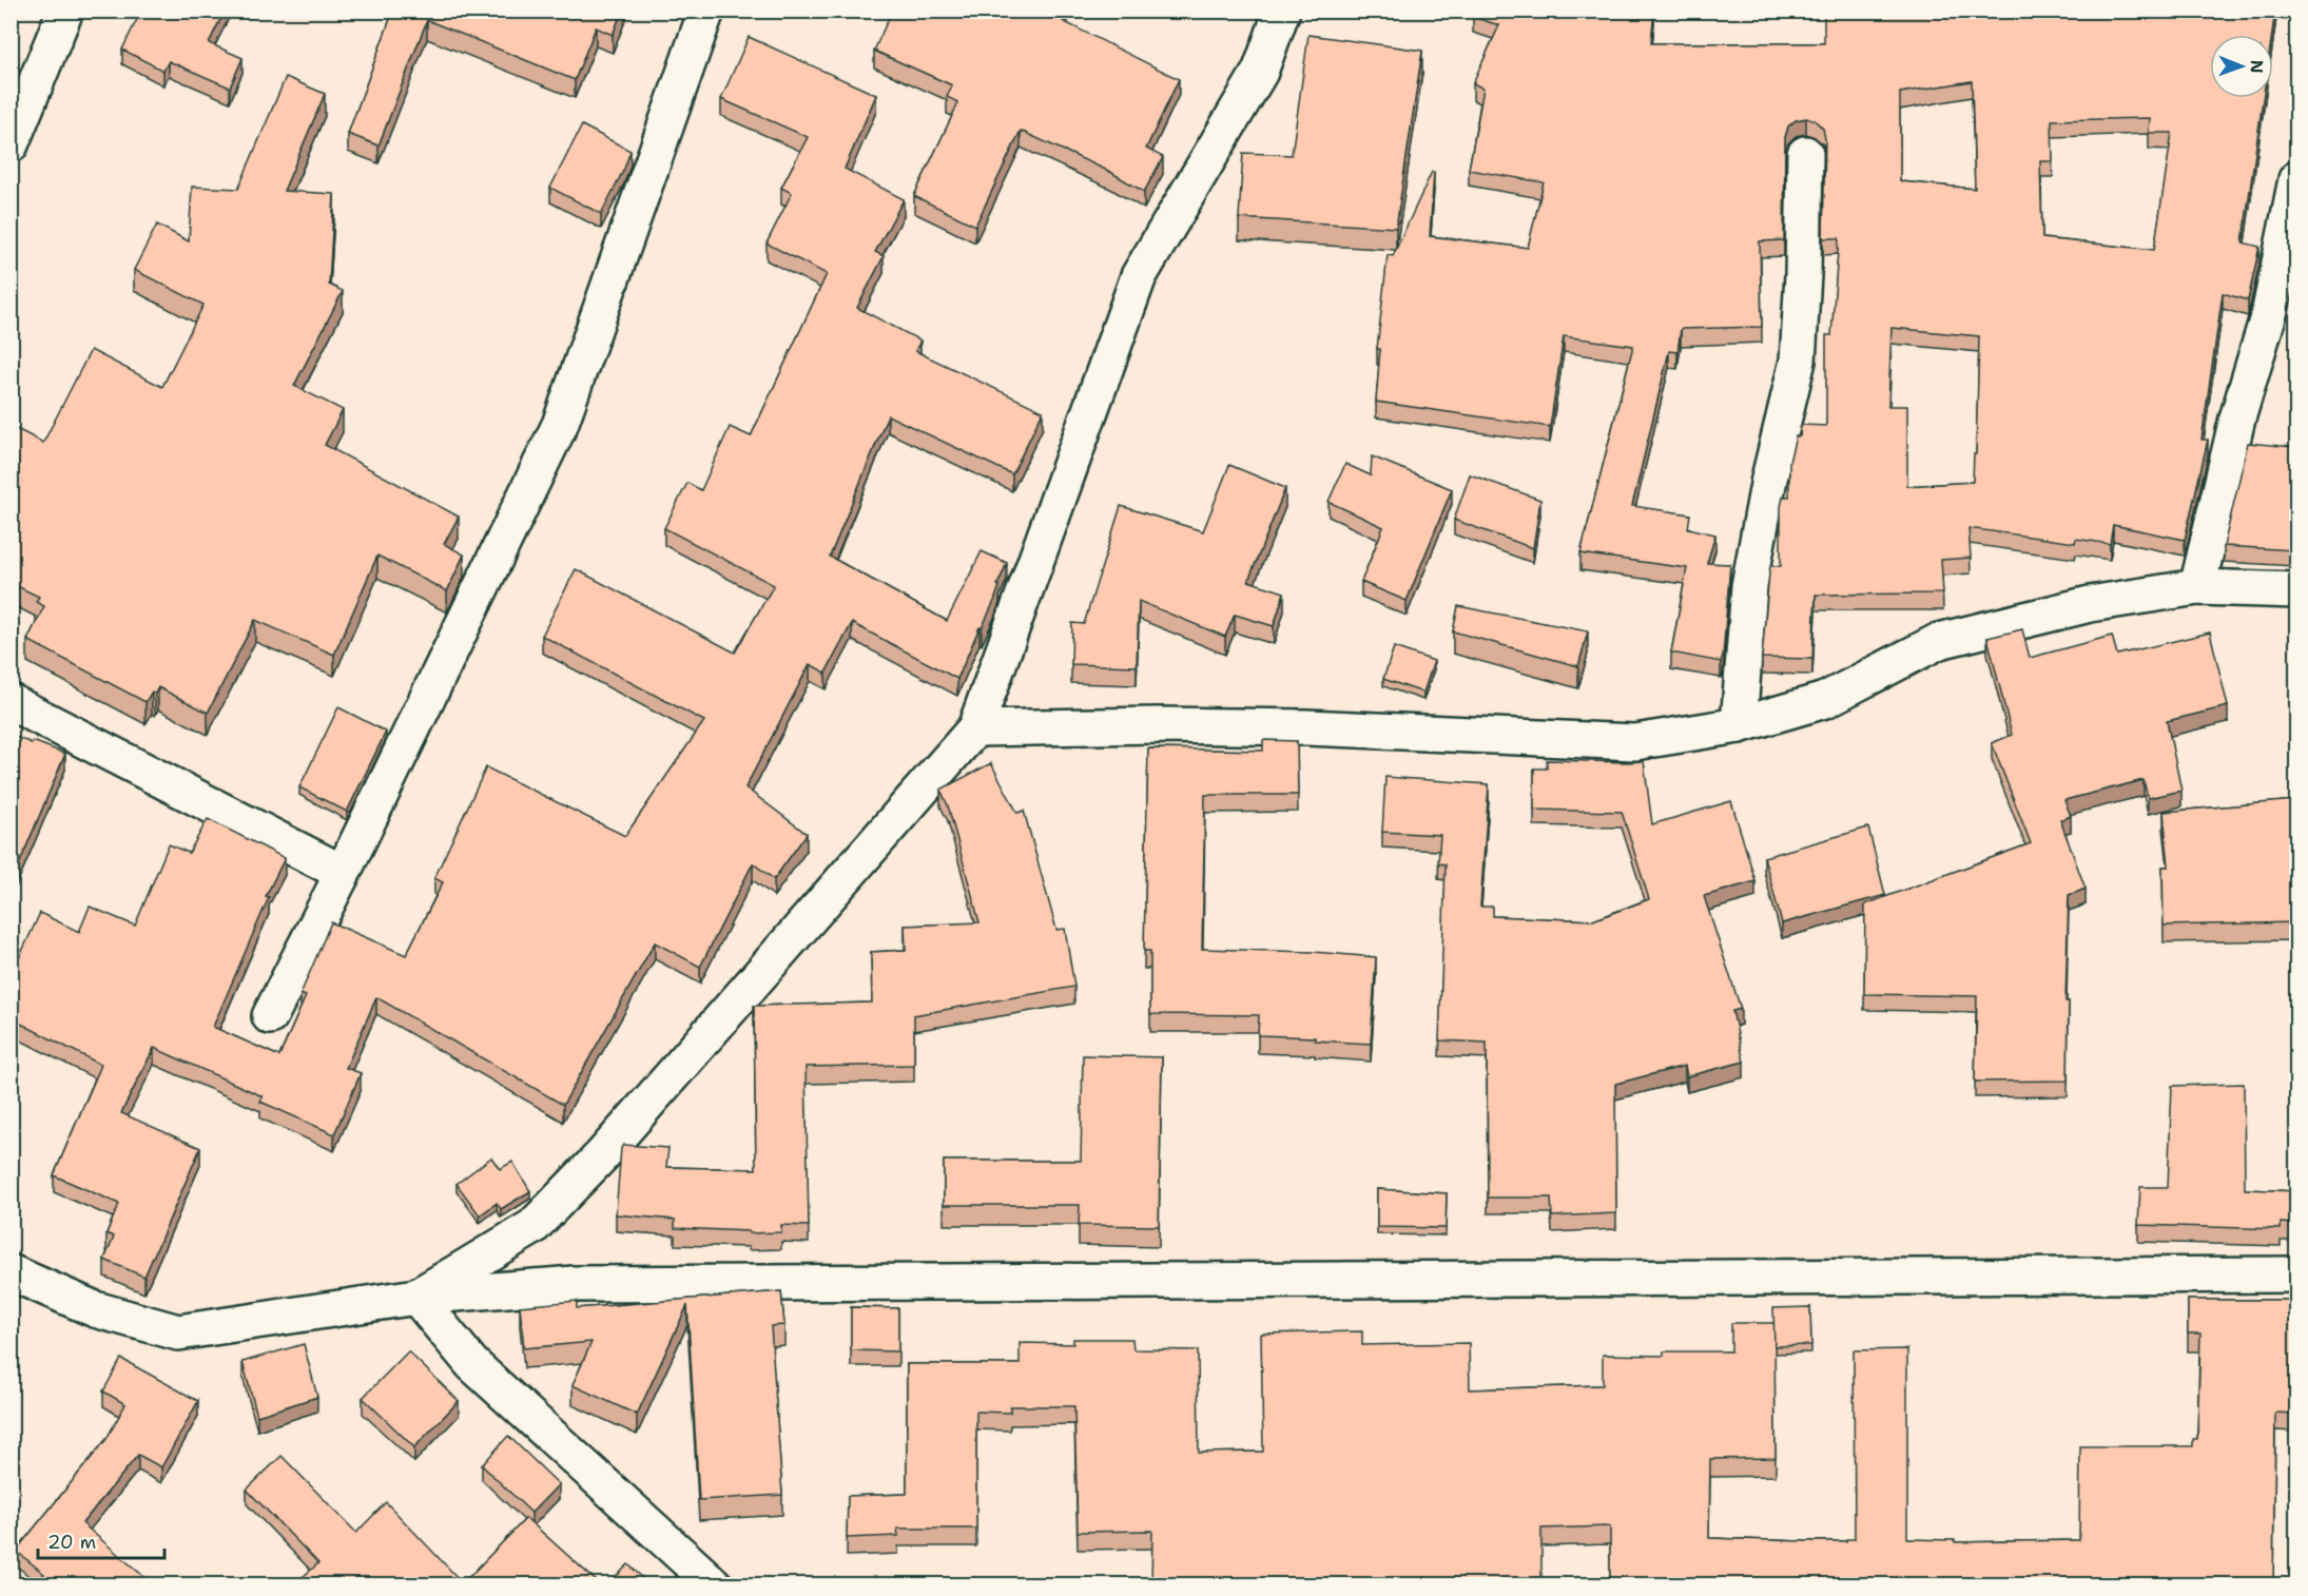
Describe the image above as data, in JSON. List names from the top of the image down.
{
  "scale_bar": "20 m",
  "north": "right"
}
